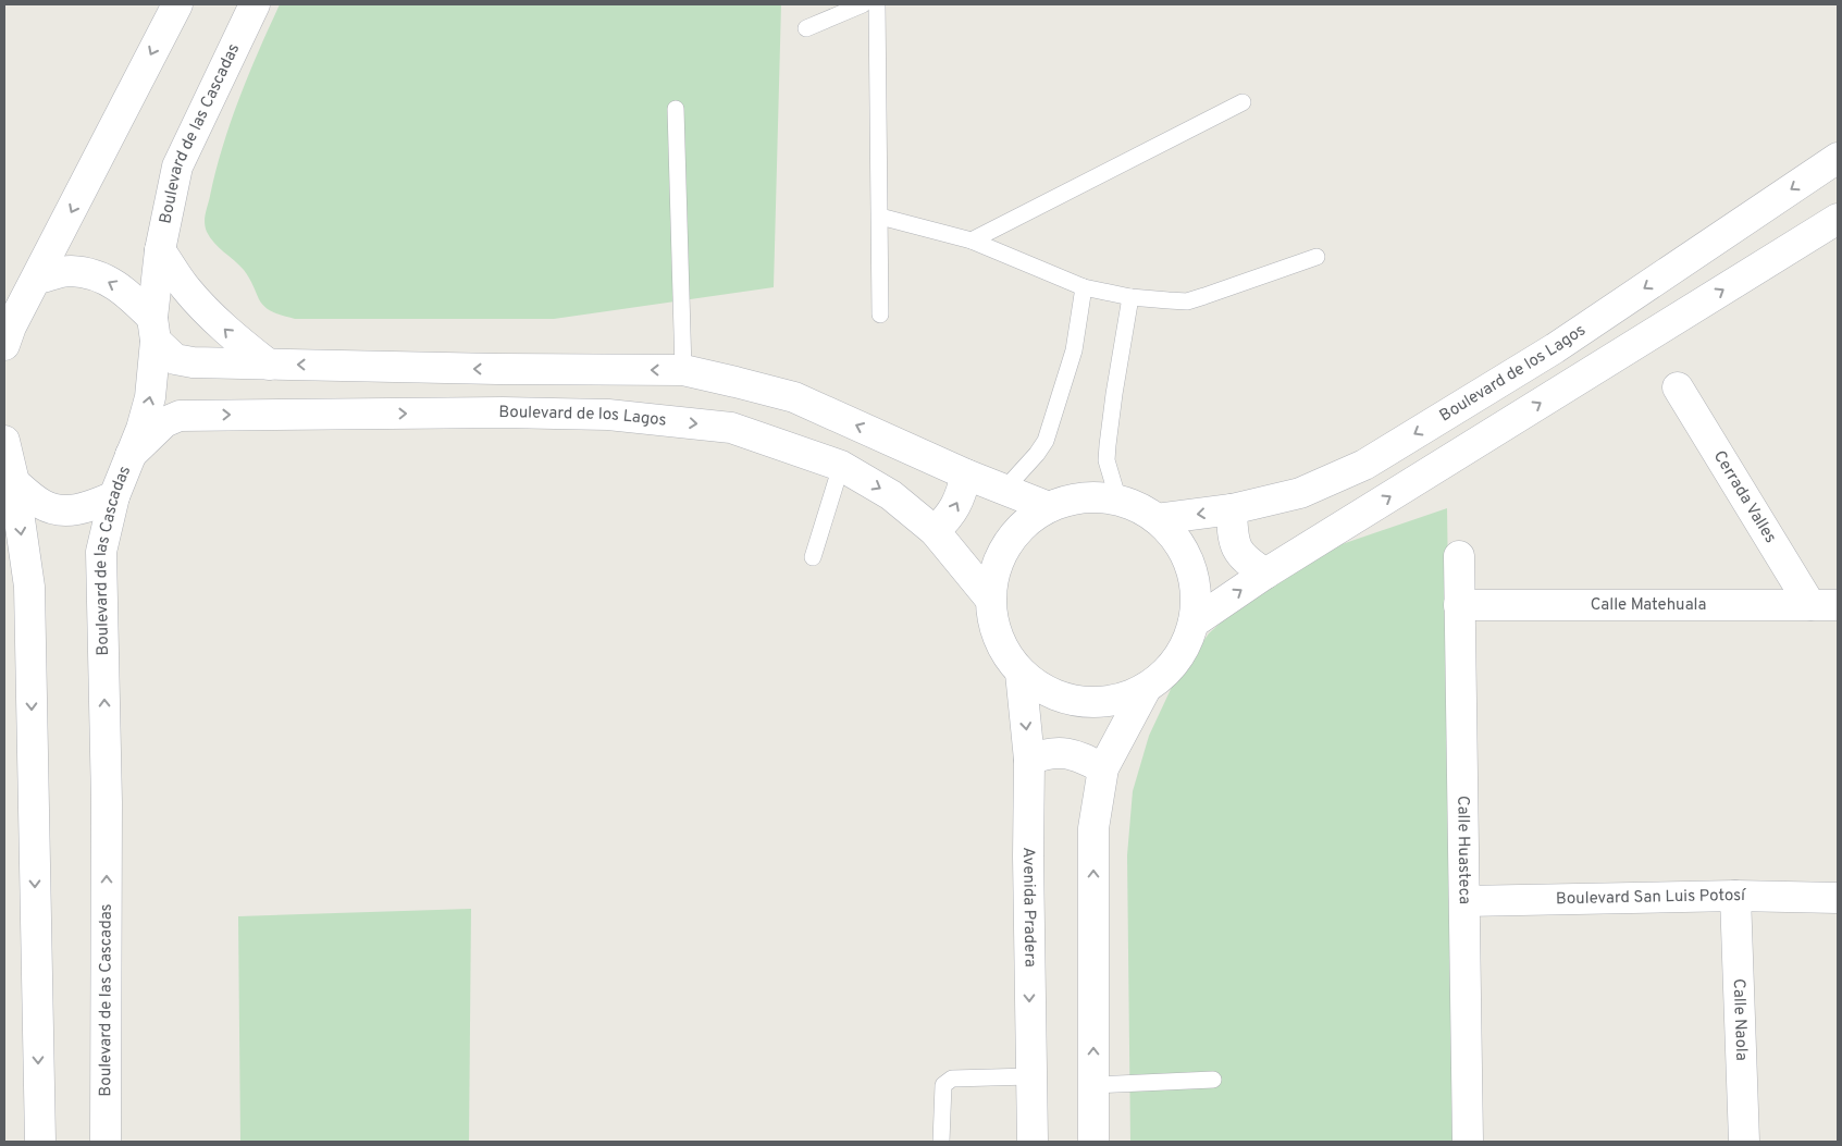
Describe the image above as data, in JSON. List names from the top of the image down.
{
  "streets": {
    "street": [
      "Boulevard de las Cascadas",
      "Boulevard de los Lagos",
      "Cerrada Valles",
      "Calle Matehuala",
      "Calle Huasteca",
      "Boulevard San Luis Potosí",
      "Avenida Pradera",
      "Calle Naola"
    ]
  },
  "crossings": [
    ["Boulevard de las Cascadas", "Boulevard de los Lagos"],
    ["Cerrada Valles", "Calle Matehuala"],
    ["Calle Matehuala", "Calle Huasteca"],
    ["Calle Huasteca", "Boulevard San Luis Potosí"],
    ["Boulevard San Luis Potosí", "Calle Naola"]
  ]
}
